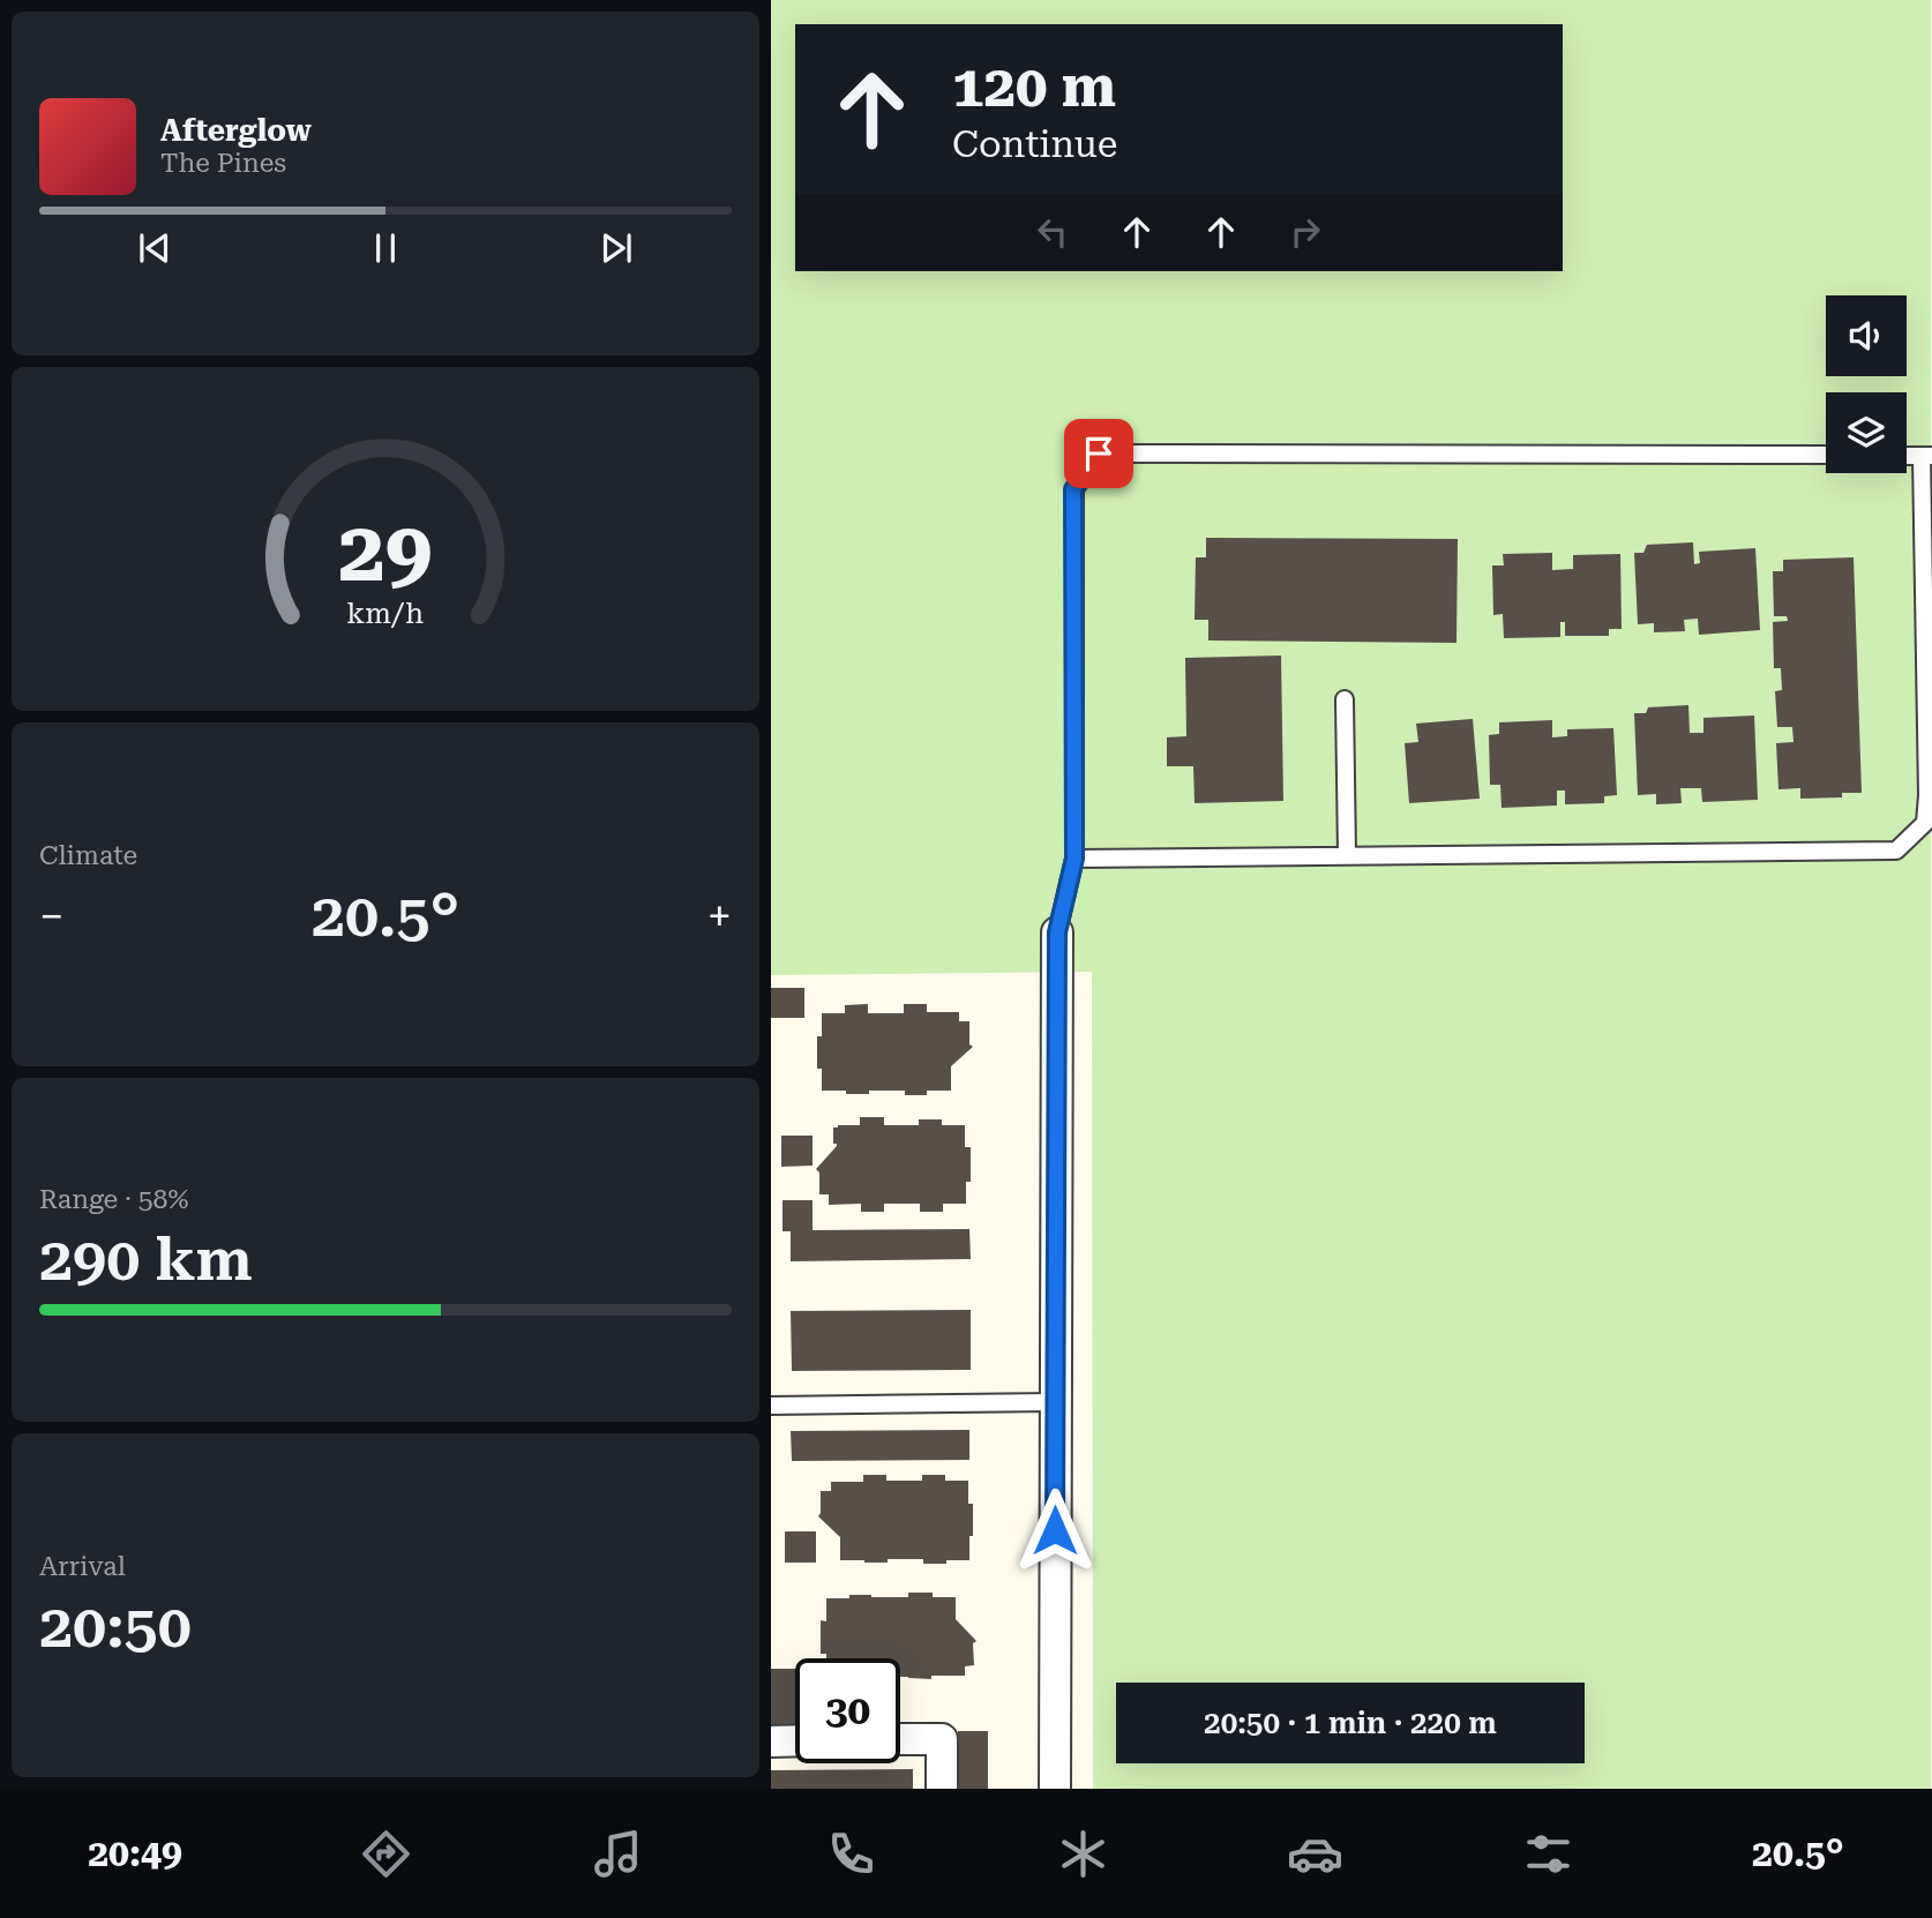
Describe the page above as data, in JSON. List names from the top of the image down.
{
  "page": {
    "turn": ["120 m", "Continue"],
    "song": ["Afterglow", "The Pines"],
    "tile": [
      "Climate",
      ["Range · 58%", "290 km"],
      ["Arrival", "20:50"]
    ],
    "heat": ["−", "20.5°", "+"],
    "limit": "30",
    "trip": "20:50 · 1 min · 220 m",
    "tabs": ["20:49", "20.5°"],
    "gauge": ["29", "km/h"]
  }
}
